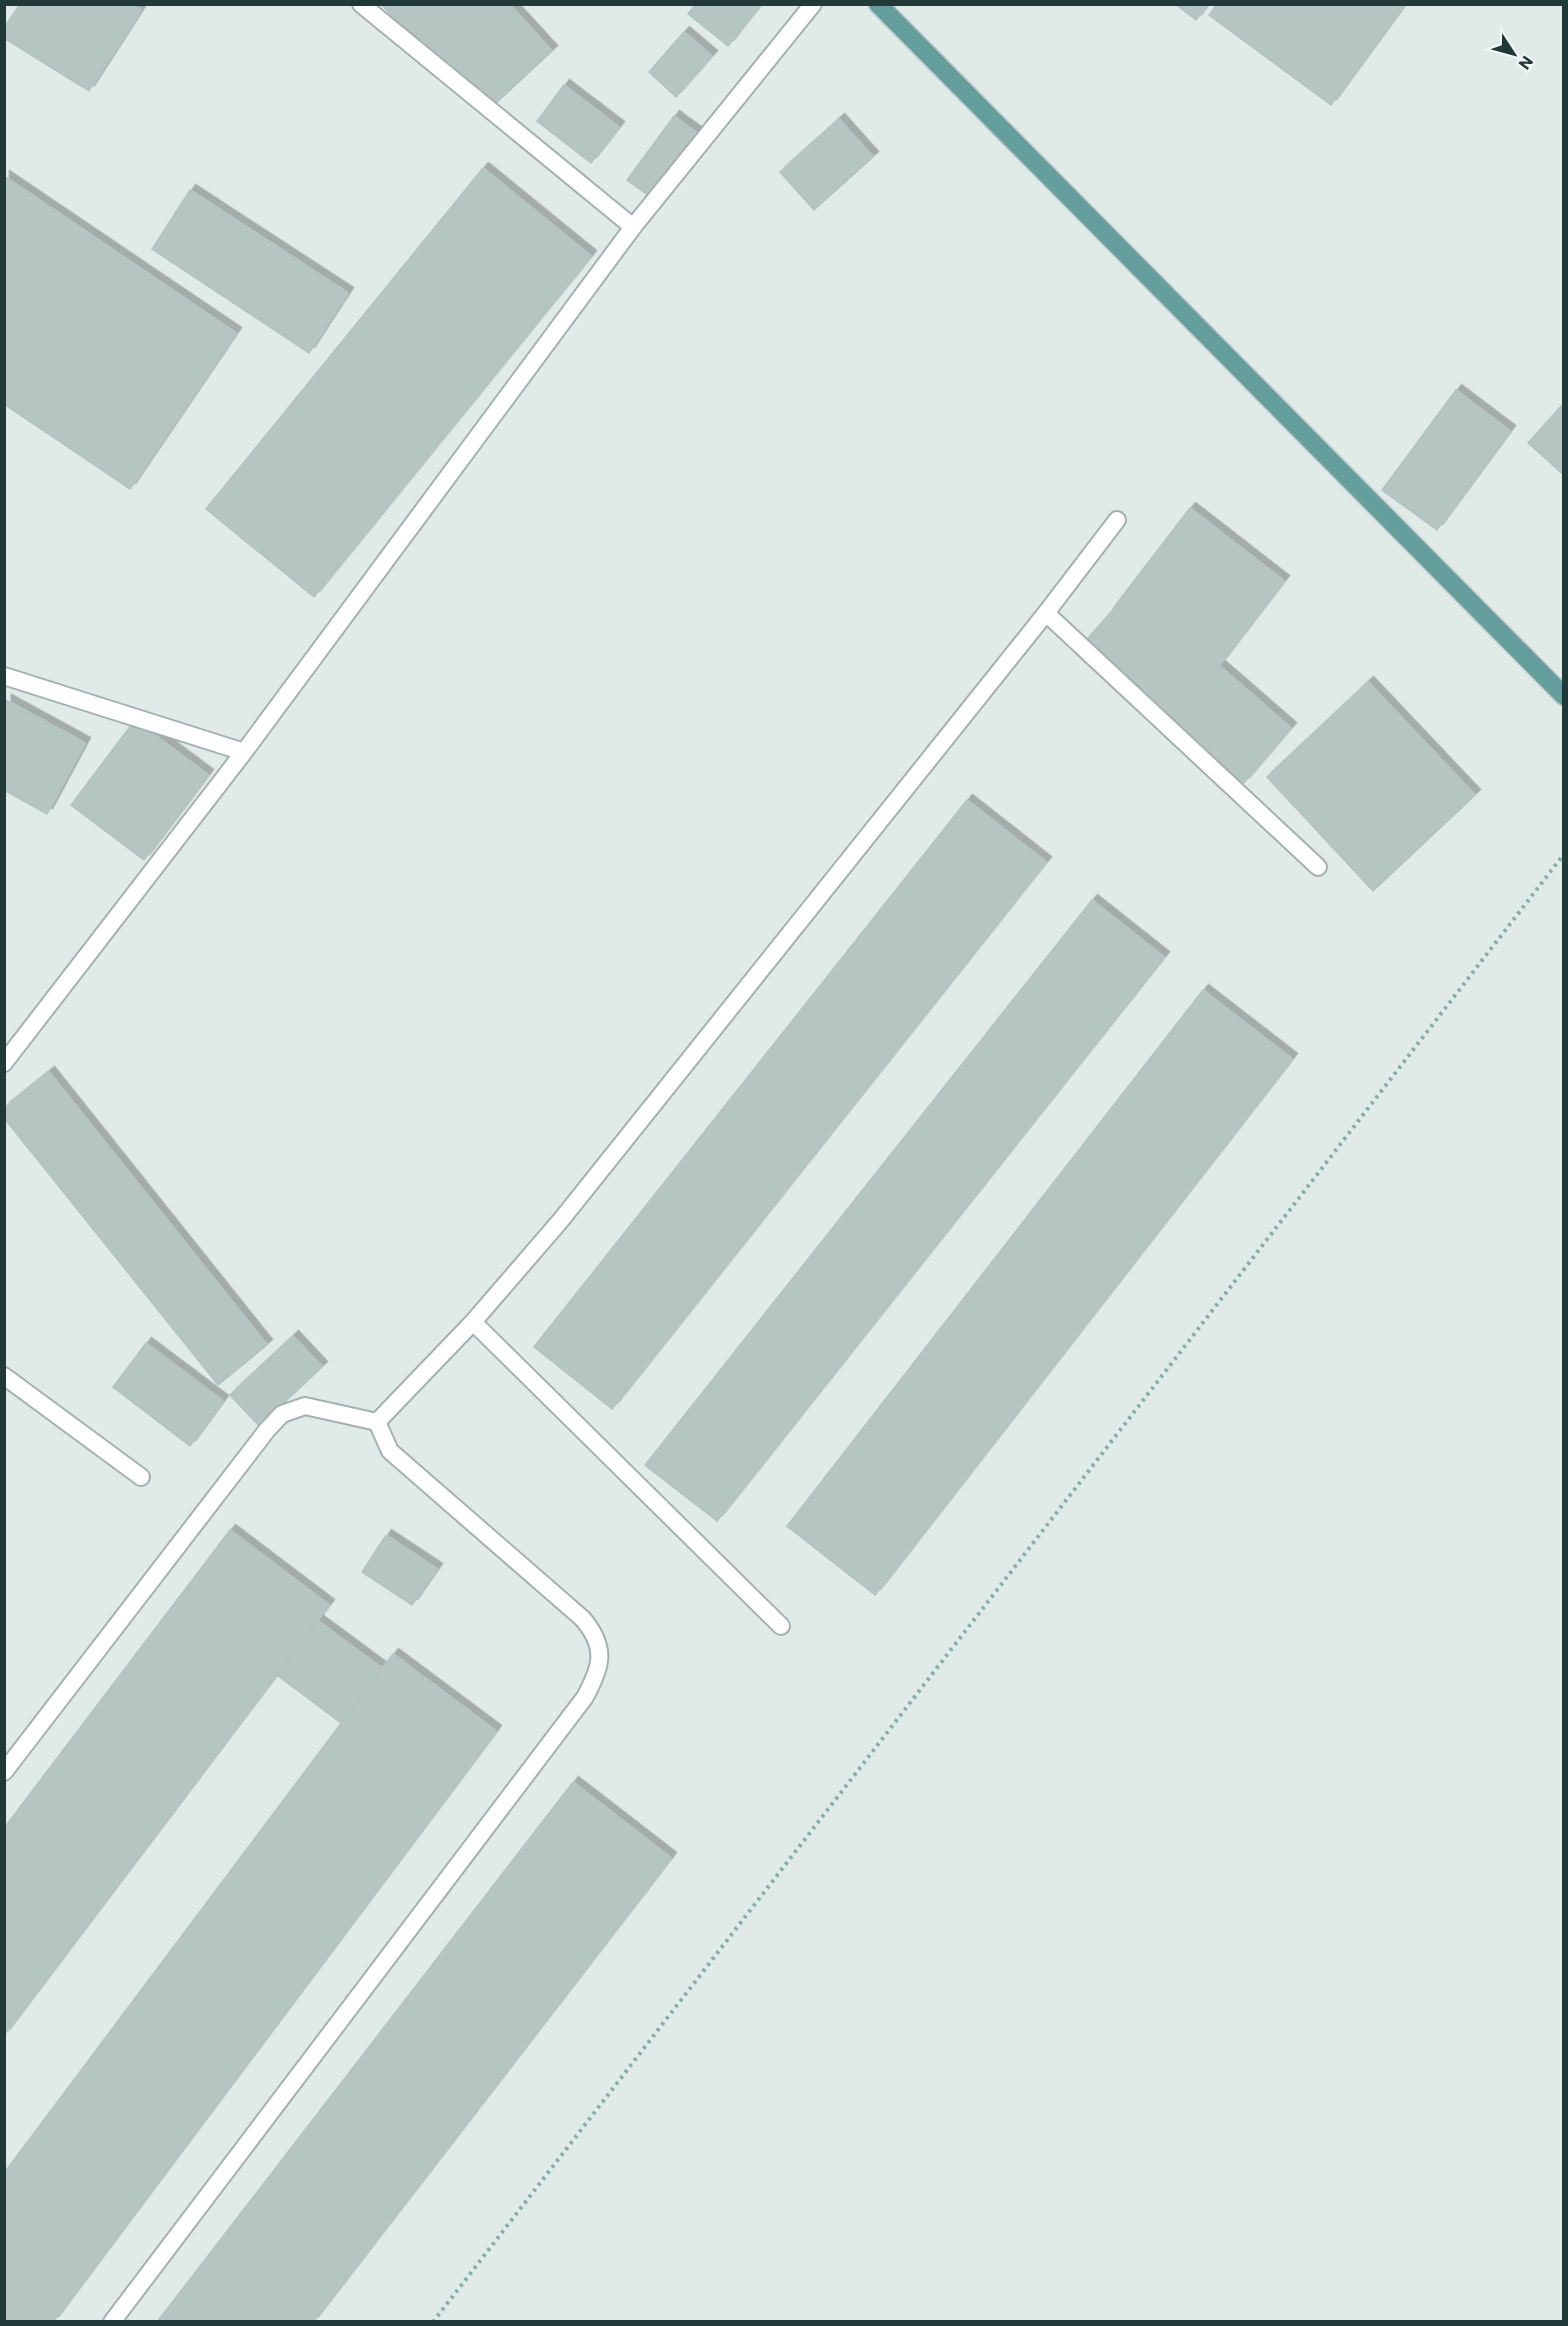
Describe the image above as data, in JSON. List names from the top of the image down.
{
  "north": "bottom right"
}
